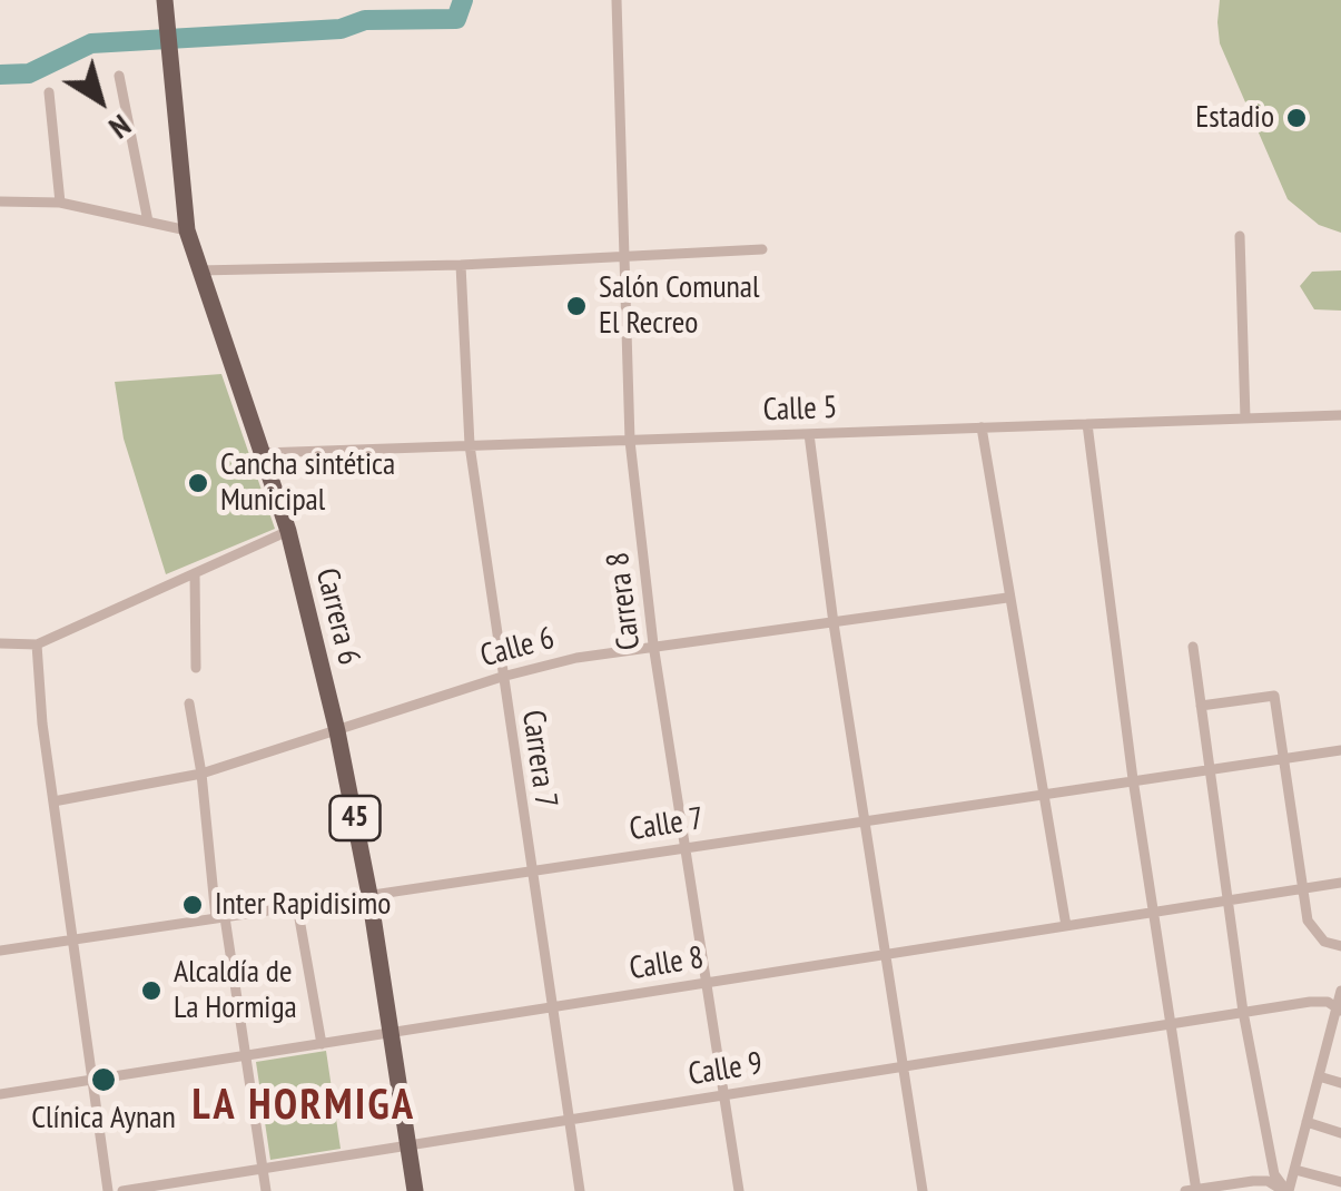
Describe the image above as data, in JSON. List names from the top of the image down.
{
  "streets": {
    "main road": ["Carrera 6", "45"],
    "street": [
      "Calle 5",
      "Carrera 8",
      "Calle 6",
      "Carrera 7",
      "Calle 7",
      "Calle 8",
      "Calle 9"
    ]
  },
  "crossings": [
    ["Calle 5", "Carrera 8"],
    ["Calle 5", "Carrera 6"],
    ["Calle 5", "Carrera 7"],
    ["Carrera 8", "Calle 6"],
    ["Carrera 8", "Calle 7"],
    ["Carrera 8", "Calle 8"],
    ["Carrera 8", "Calle 9"],
    ["Carrera 6", "Calle 6"],
    ["Carrera 6", "Calle 7"],
    ["Carrera 6", "Calle 8"],
    ["Carrera 6", "Calle 9"],
    ["Calle 6", "Carrera 7"],
    ["Carrera 7", "Calle 7"],
    ["Carrera 7", "Calle 8"],
    ["Carrera 7", "Calle 9"]
  ],
  "districts": ["LA HORMIGA"],
  "places": [
    "Estadio",
    "Salón Comunal El Recreo",
    "Cancha sintética Municipal",
    "Inter Rapidisimo",
    "Alcaldía de La Hormiga",
    "Clínica Aynan"
  ],
  "north": "bottom right"
}
